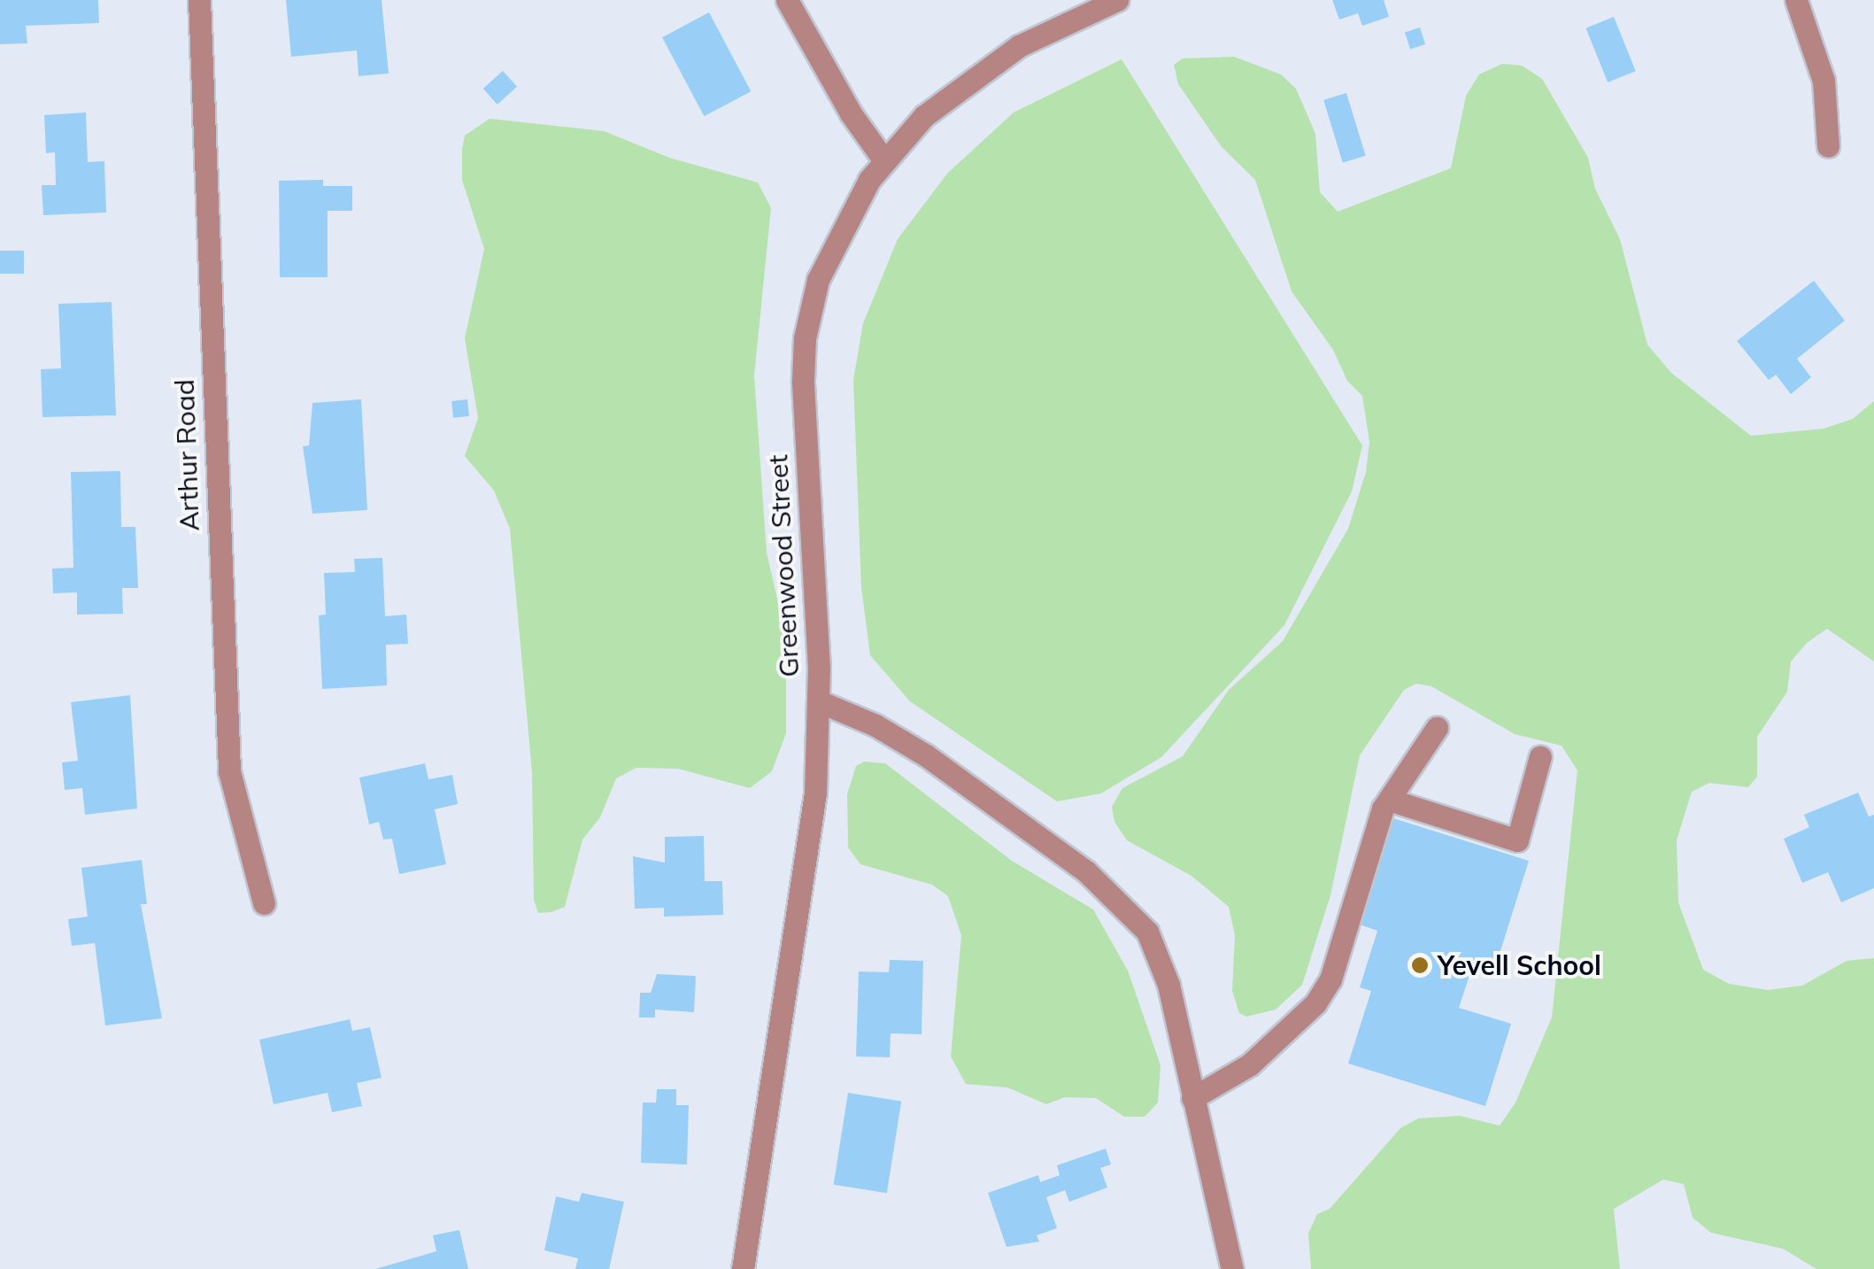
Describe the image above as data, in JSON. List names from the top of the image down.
{
  "streets": {
    "street": ["Arthur Road", "Greenwood Street"]
  },
  "places": ["Yevell School"]
}
